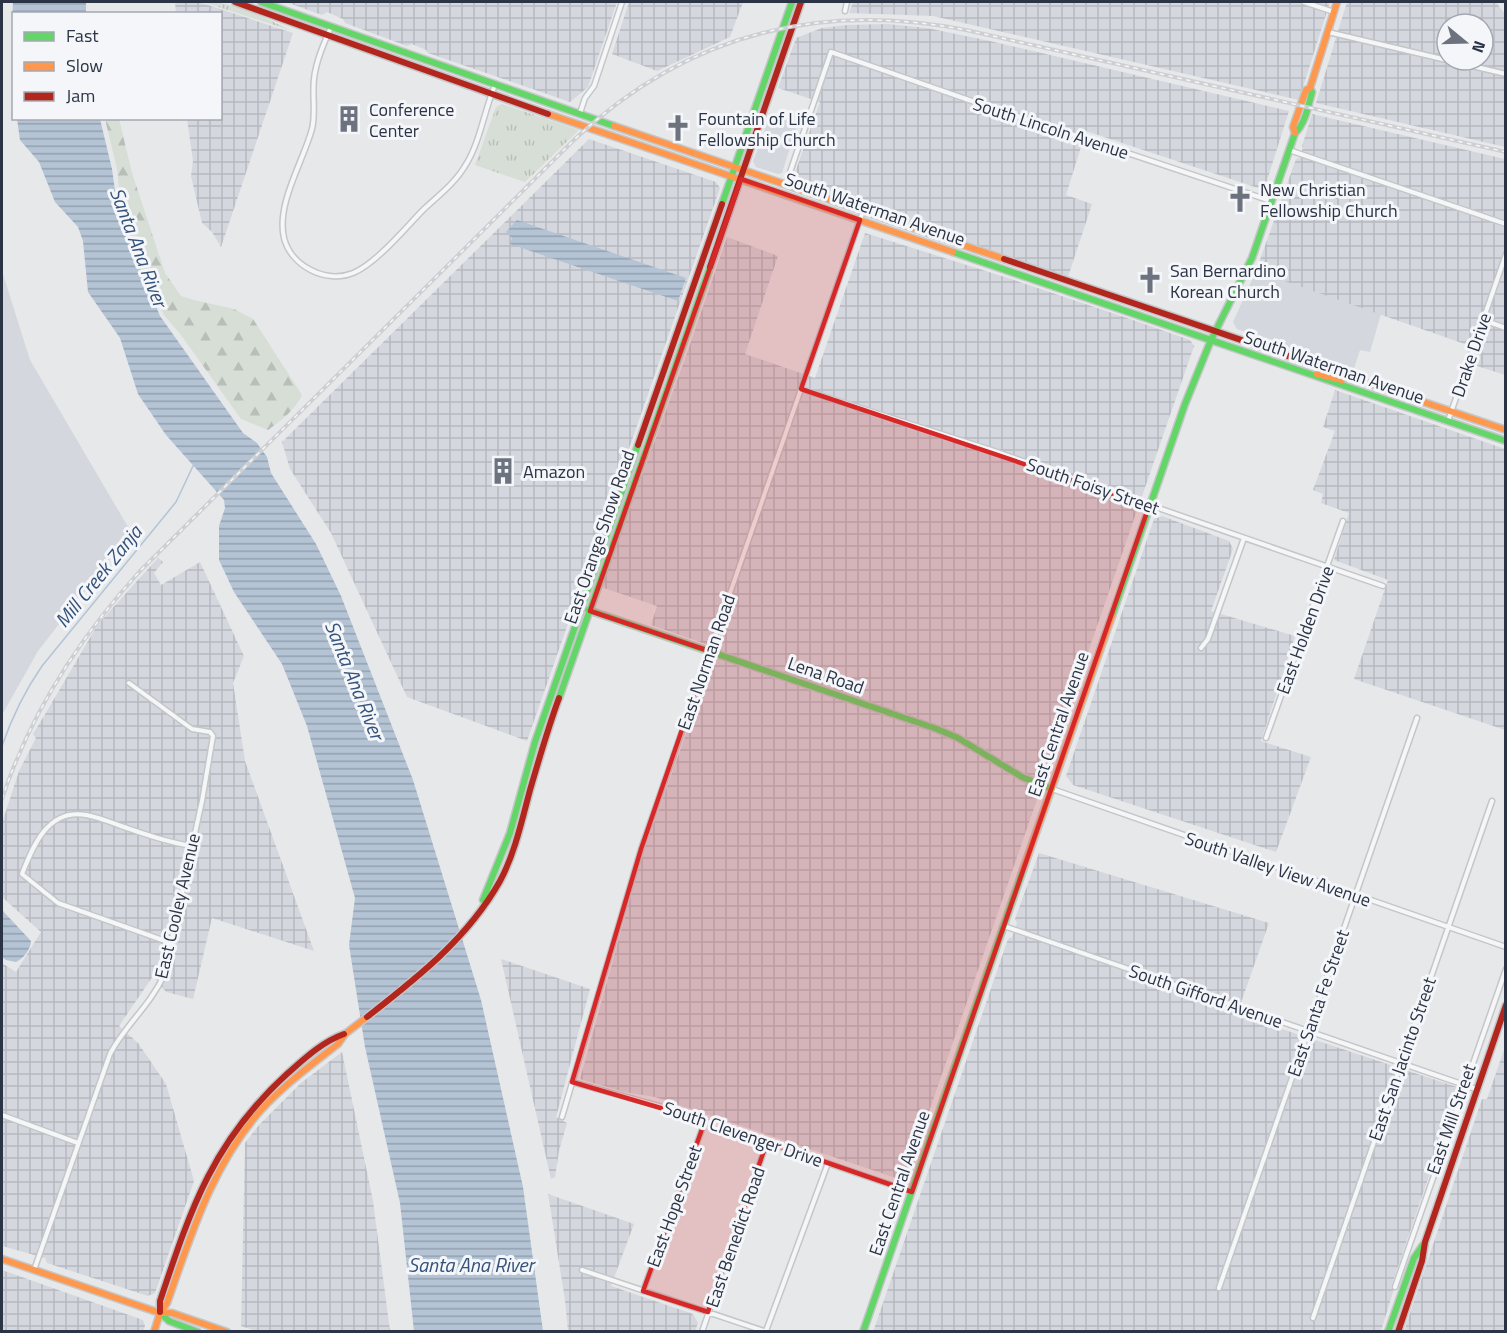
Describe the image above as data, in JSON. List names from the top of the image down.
{
  "streets": {
    "main road": [
      "South Waterman Avenue",
      "East Orange Show Road",
      "Lena Road",
      "East Central Avenue",
      "East Mill Street"
    ],
    "street": [
      "South Lincoln Avenue",
      "Drake Drive",
      "South Foisy Street",
      "East Holden Drive",
      "East Norman Road",
      "South Valley View Avenue",
      "East Cooley Avenue",
      "South Gifford Avenue",
      "East Santa Fe Street",
      "East San Jacinto Street",
      "South Clevenger Drive",
      "East Hope Street",
      "East Benedict Road"
    ]
  },
  "crossings": [
    ["South Lincoln Avenue", "South Waterman Avenue"],
    ["South Lincoln Avenue", "East Central Avenue"],
    ["South Waterman Avenue", "Drake Drive"],
    ["South Waterman Avenue", "East Orange Show Road"],
    ["South Waterman Avenue", "East Norman Road"],
    ["South Waterman Avenue", "East Central Avenue"],
    ["South Foisy Street", "East Holden Drive"],
    ["South Foisy Street", "East Norman Road"],
    ["South Foisy Street", "East Central Avenue"],
    ["East Orange Show Road", "Lena Road"],
    ["East Norman Road", "Lena Road"],
    ["East Norman Road", "South Clevenger Drive"],
    ["Lena Road", "East Central Avenue"],
    ["Lena Road", "South Valley View Avenue"],
    ["East Central Avenue", "South Valley View Avenue"],
    ["East Central Avenue", "South Gifford Avenue"],
    ["East Central Avenue", "South Clevenger Drive"],
    ["South Valley View Avenue", "East Santa Fe Street"],
    ["South Valley View Avenue", "East San Jacinto Street"],
    ["South Gifford Avenue", "East Santa Fe Street"],
    ["South Gifford Avenue", "East San Jacinto Street"],
    ["South Gifford Avenue", "East Mill Street"],
    ["South Clevenger Drive", "East Hope Street"],
    ["South Clevenger Drive", "East Benedict Road"]
  ],
  "water": ["Santa Ana River", "Mill Creek Zanja"],
  "places": {
    "building": ["Conference Center", "Amazon"],
    "church": ["Fountain of Life Fellowship Church", "New Christian Fellowship Church", "San Bernardino Korean Church"]
  },
  "legend": ["Fast", "Slow", "Jam"],
  "north": "right"
}
